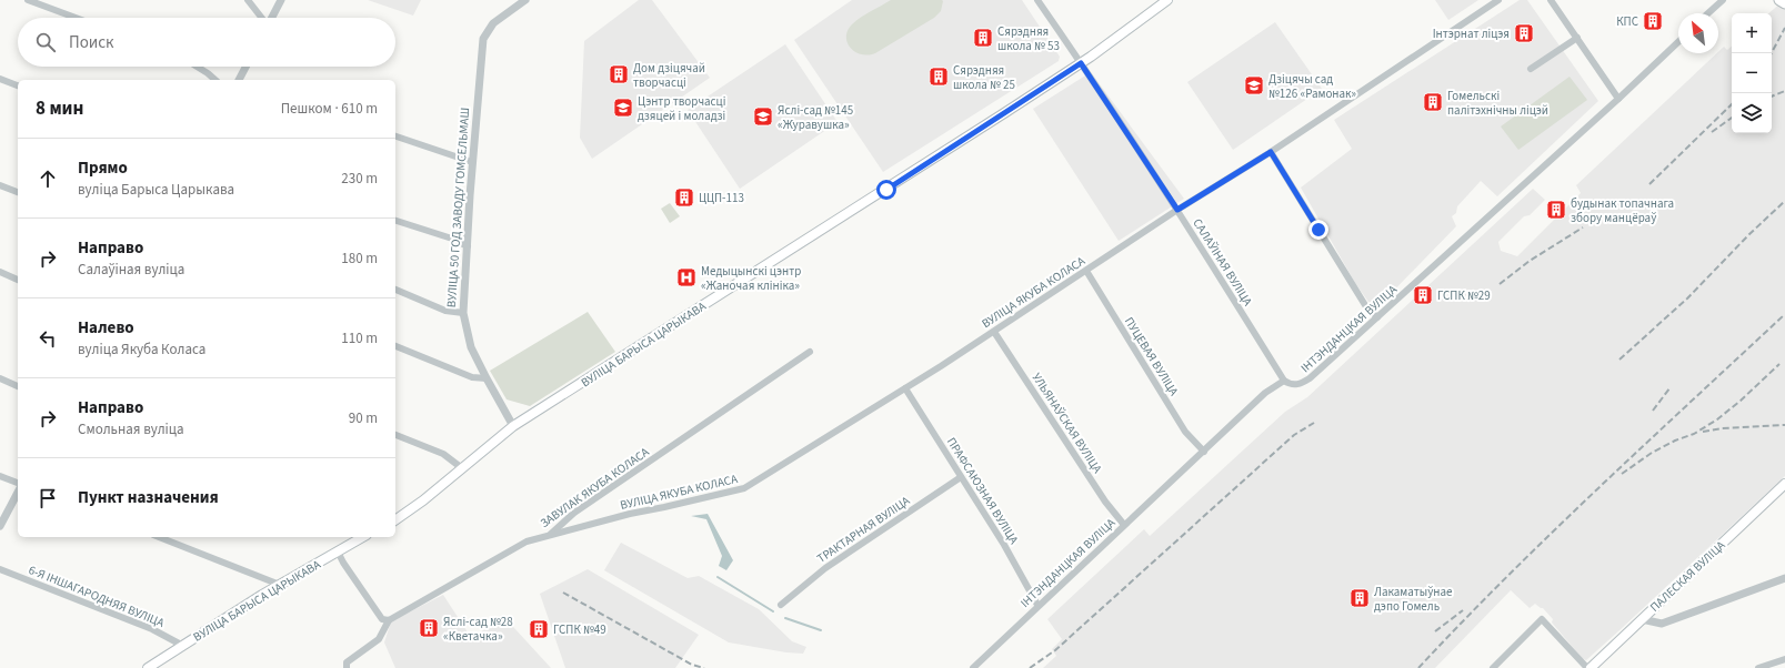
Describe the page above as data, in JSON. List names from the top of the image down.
{
  "streets": {
    "main road": ["ВУЛІЦА БАРЫСА ЦАРЫКАВА", "ПАЛЕСКАЯ ВУЛІЦА"],
    "street": [
      "ВУЛІЦА 50 ГОД ЗАВОДУ ГОМСЕЛЬМАШ",
      "САЛАЎІНАЯ ВУЛІЦА",
      "ВУЛІЦА ЯКУБА КОЛАСА",
      "ІНТЭНДАНЦКАЯ ВУЛІЦА",
      "ПУЦЕВАЯ ВУЛІЦА",
      "УЛЬЯНАЎСКАЯ ВУЛІЦА",
      "ЗАВУЛАК ЯКУБА КОЛАСА",
      "ПРАФСАЮЗНАЯ ВУЛІЦА",
      "ТРАКТАРНАЯ ВУЛІЦА",
      "6-Я ІНШАГАРОДНЯЯ ВУЛІЦА"
    ]
  },
  "crossings": [
    ["ВУЛІЦА 50 ГОД ЗАВОДУ ГОМСЕЛЬМАШ", "ВУЛІЦА БАРЫСА ЦАРЫКАВА"],
    ["САЛАЎІНАЯ ВУЛІЦА", "ВУЛІЦА ЯКУБА КОЛАСА"],
    ["САЛАЎІНАЯ ВУЛІЦА", "ІНТЭНДАНЦКАЯ ВУЛІЦА"],
    ["САЛАЎІНАЯ ВУЛІЦА", "ВУЛІЦА БАРЫСА ЦАРЫКАВА"],
    ["ВУЛІЦА ЯКУБА КОЛАСА", "ПУЦЕВАЯ ВУЛІЦА"],
    ["ВУЛІЦА ЯКУБА КОЛАСА", "УЛЬЯНАЎСКАЯ ВУЛІЦА"],
    ["ВУЛІЦА ЯКУБА КОЛАСА", "ЗАВУЛАК ЯКУБА КОЛАСА"],
    ["ВУЛІЦА ЯКУБА КОЛАСА", "ПРАФСАЮЗНАЯ ВУЛІЦА"],
    ["ІНТЭНДАНЦКАЯ ВУЛІЦА", "ПУЦЕВАЯ ВУЛІЦА"],
    ["ІНТЭНДАНЦКАЯ ВУЛІЦА", "УЛЬЯНАЎСКАЯ ВУЛІЦА"],
    ["ІНТЭНДАНЦКАЯ ВУЛІЦА", "ПРАФСАЮЗНАЯ ВУЛІЦА"],
    ["ВУЛІЦА БАРЫСА ЦАРЫКАВА", "6-Я ІНШАГАРОДНЯЯ ВУЛІЦА"],
    ["ПРАФСАЮЗНАЯ ВУЛІЦА", "ТРАКТАРНАЯ ВУЛІЦА"]
  ],
  "places": {
    "building": [
      "КПС",
      "Інтэрнат ліцэя",
      "Сярэдняя школа № 53",
      "Дом дзіцячай творчасці",
      "Сярэдняя школа № 25",
      "Гомельскі палітэхнічны ліцэй",
      "ЦЦП-113",
      "будынак топачнага збору манцёраў",
      "ГСПК №29",
      "Лакаматыўнае дэпо Гомель",
      "Яслі-сад №28 «Кветачка»",
      "ГСПК №49"
    ],
    "school or university": ["Дзіцячы сад №126 «Рамонак»", "Цэнтр творчасці дзяцей і моладзі", "Яслі-сад №145 «Журавушка»"],
    "hospital": ["Медыцынскі цэнтр «Жаночая клініка»"]
  },
  "north": "top left",
  "page": {
    "map_buttons": ["+", "−"],
    "search": "Поиск",
    "heading": ["8 мин", "Пешком · 610 m"],
    "list": [
      ["Прямо", "вуліца Барыса Царыкава", "230 m"],
      ["Направо", "Салаўіная вуліца", "180 m"],
      ["Налево", "вуліца Якуба Коласа", "110 m"],
      ["Направо", "Смольная вуліца", "90 m"],
      "Пункт назначения"
    ]
  }
}
